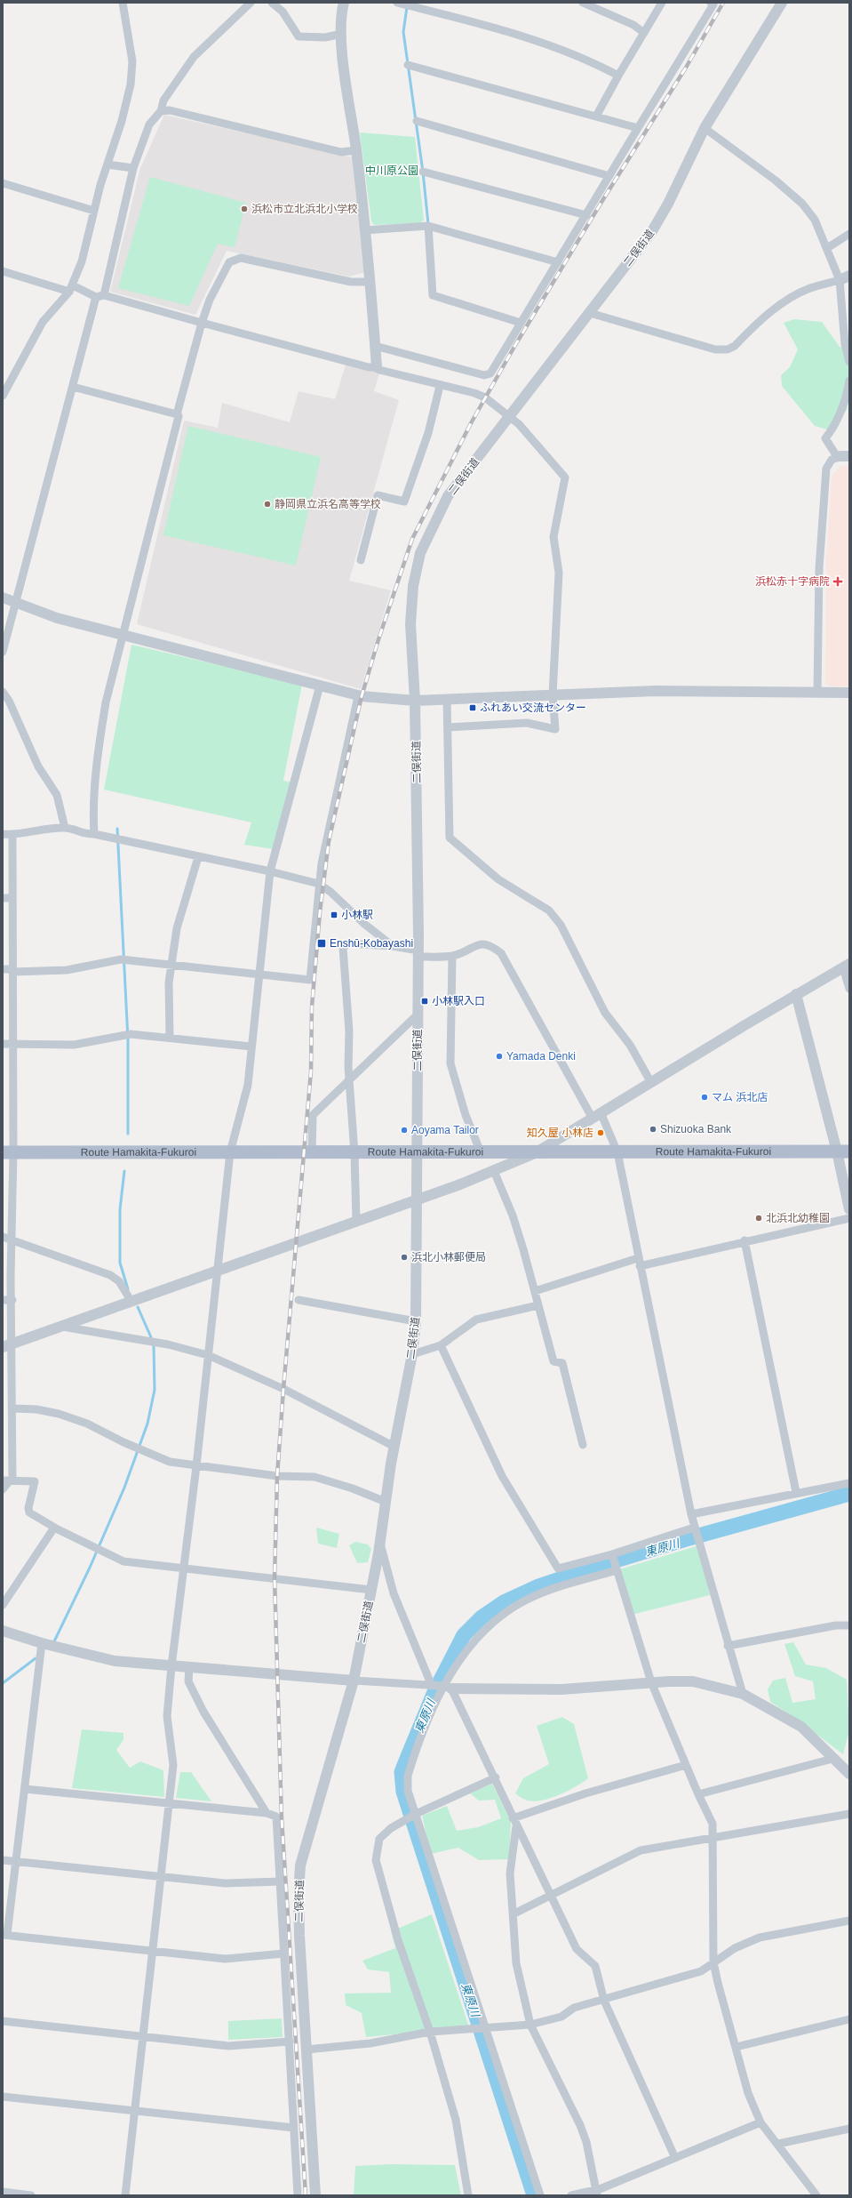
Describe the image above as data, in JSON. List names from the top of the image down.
{
  "streets": {
    "main road": ["Route Hamakita-Fukuroi"],
    "street": ["二俣街道"]
  },
  "crossings": [
    ["二俣街道", "Route Hamakita-Fukuroi"]
  ],
  "water": ["東原川"],
  "parks": ["中川原公園"],
  "places": {
    "other": [
      "浜松市立北浜北小学校",
      "静岡県立浜名高等学校",
      "Yamada Denki",
      "マム 浜北店",
      "Shizuoka Bank",
      "Aoyama Tailor",
      "知久屋 小林店",
      "北浜北幼稚園",
      "浜北小林郵便局"
    ],
    "health": ["浜松赤十字病院"],
    "transit": [
      "ふれあい交流センター",
      "小林駅",
      "Enshū-Kobayashi",
      "小林駅入口"
    ]
  }
}
